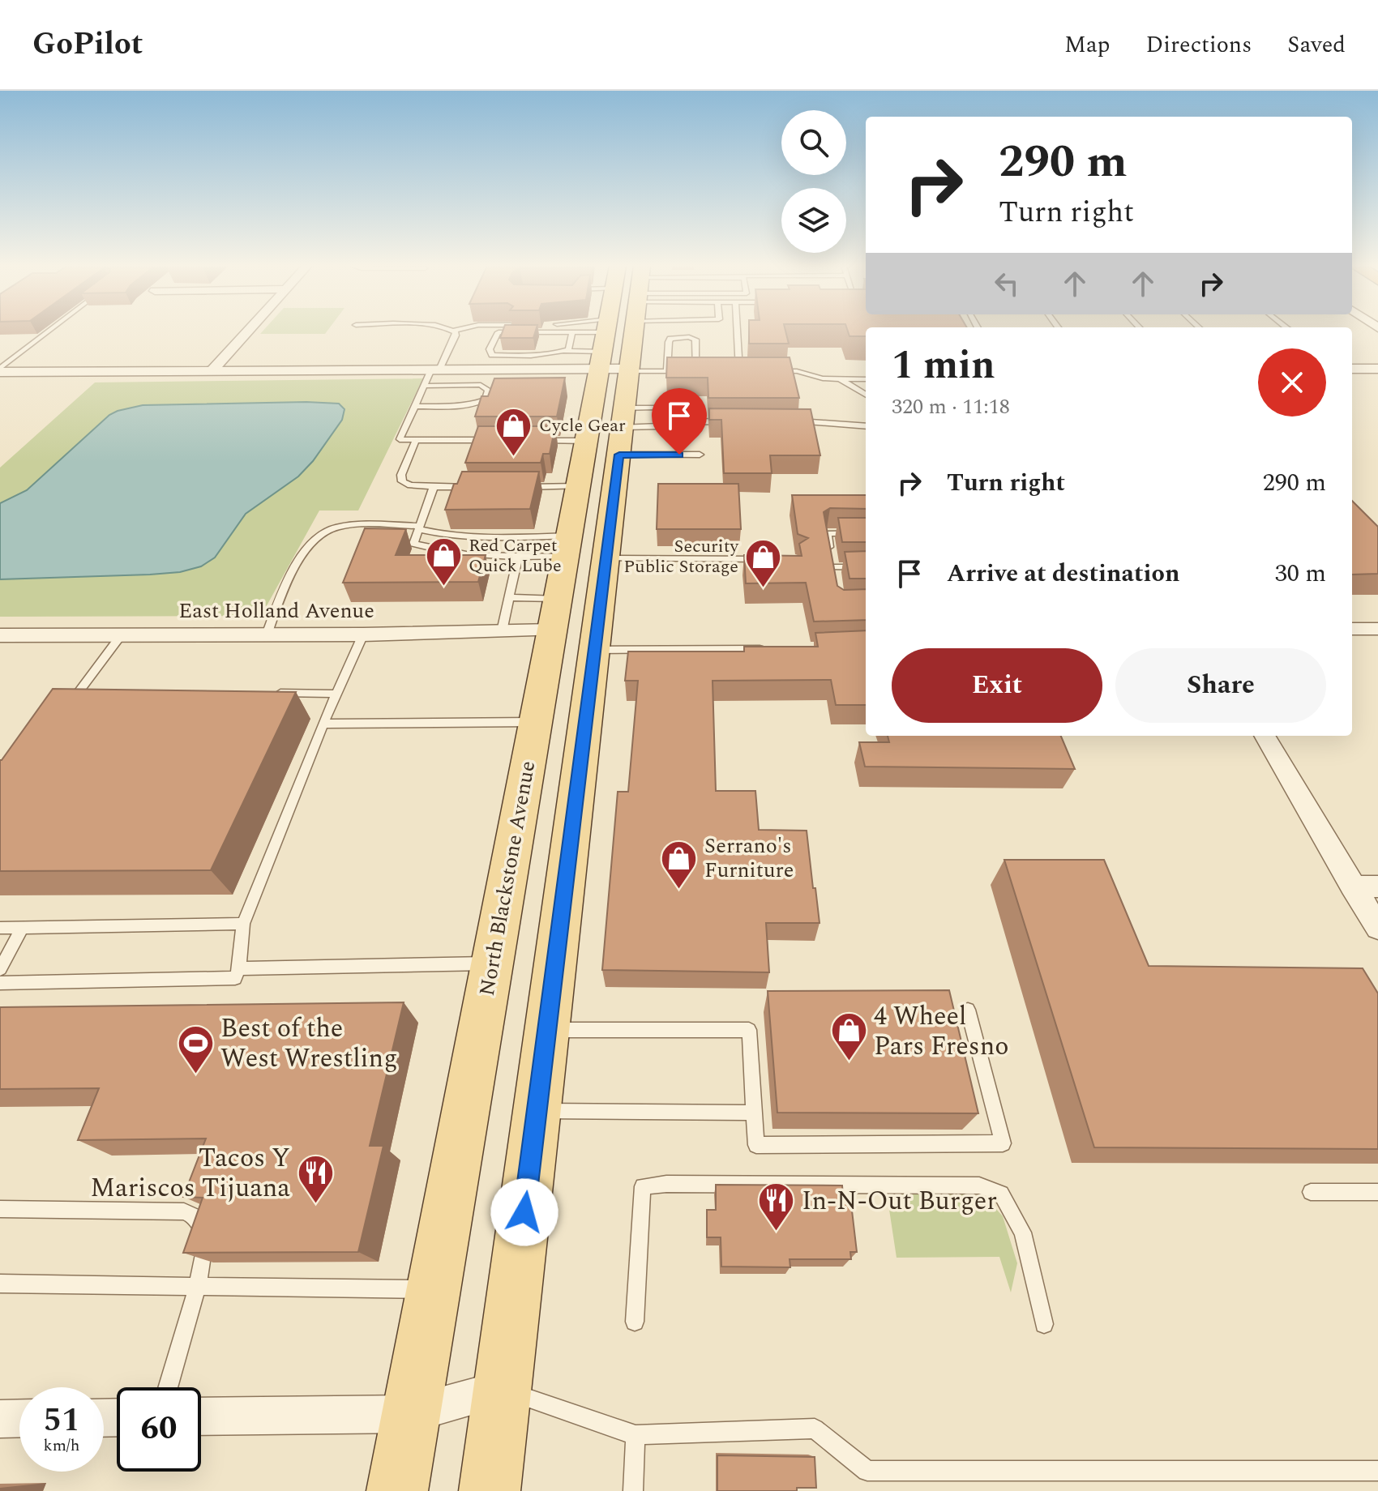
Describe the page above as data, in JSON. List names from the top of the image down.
{
  "streets": {
    "main road": ["North Blackstone Avenue"],
    "street": ["East Holland Avenue"]
  },
  "crossings": [
    ["East Holland Avenue", "North Blackstone Avenue"]
  ],
  "places": {
    "shop": [
      "Cycle Gear",
      "Red Carpet Quick Lube",
      "Security Public Storage",
      "Serrano's Furniture",
      "4 Wheel Pars Fresno"
    ],
    "sports": ["Best of the West Wrestling"],
    "restaurant": ["Tacos Y Mariscos Tijuana", "In-N-Out Burger"]
  },
  "page": {
    "header": "GoPilot",
    "nav": ["Map", "Directions", "Saved"],
    "turn": ["290 m", "Turn right"],
    "heading": ["1 min", "320 m · 11:18"],
    "list": [
      {
        "name": "Turn right",
        "value": "290 m"
      },
      {
        "name": "Arrive at destination",
        "value": "30 m"
      }
    ],
    "buttons": ["Exit", "Share"],
    "speed": "51 km/h",
    "limit": "60"
  }
}
